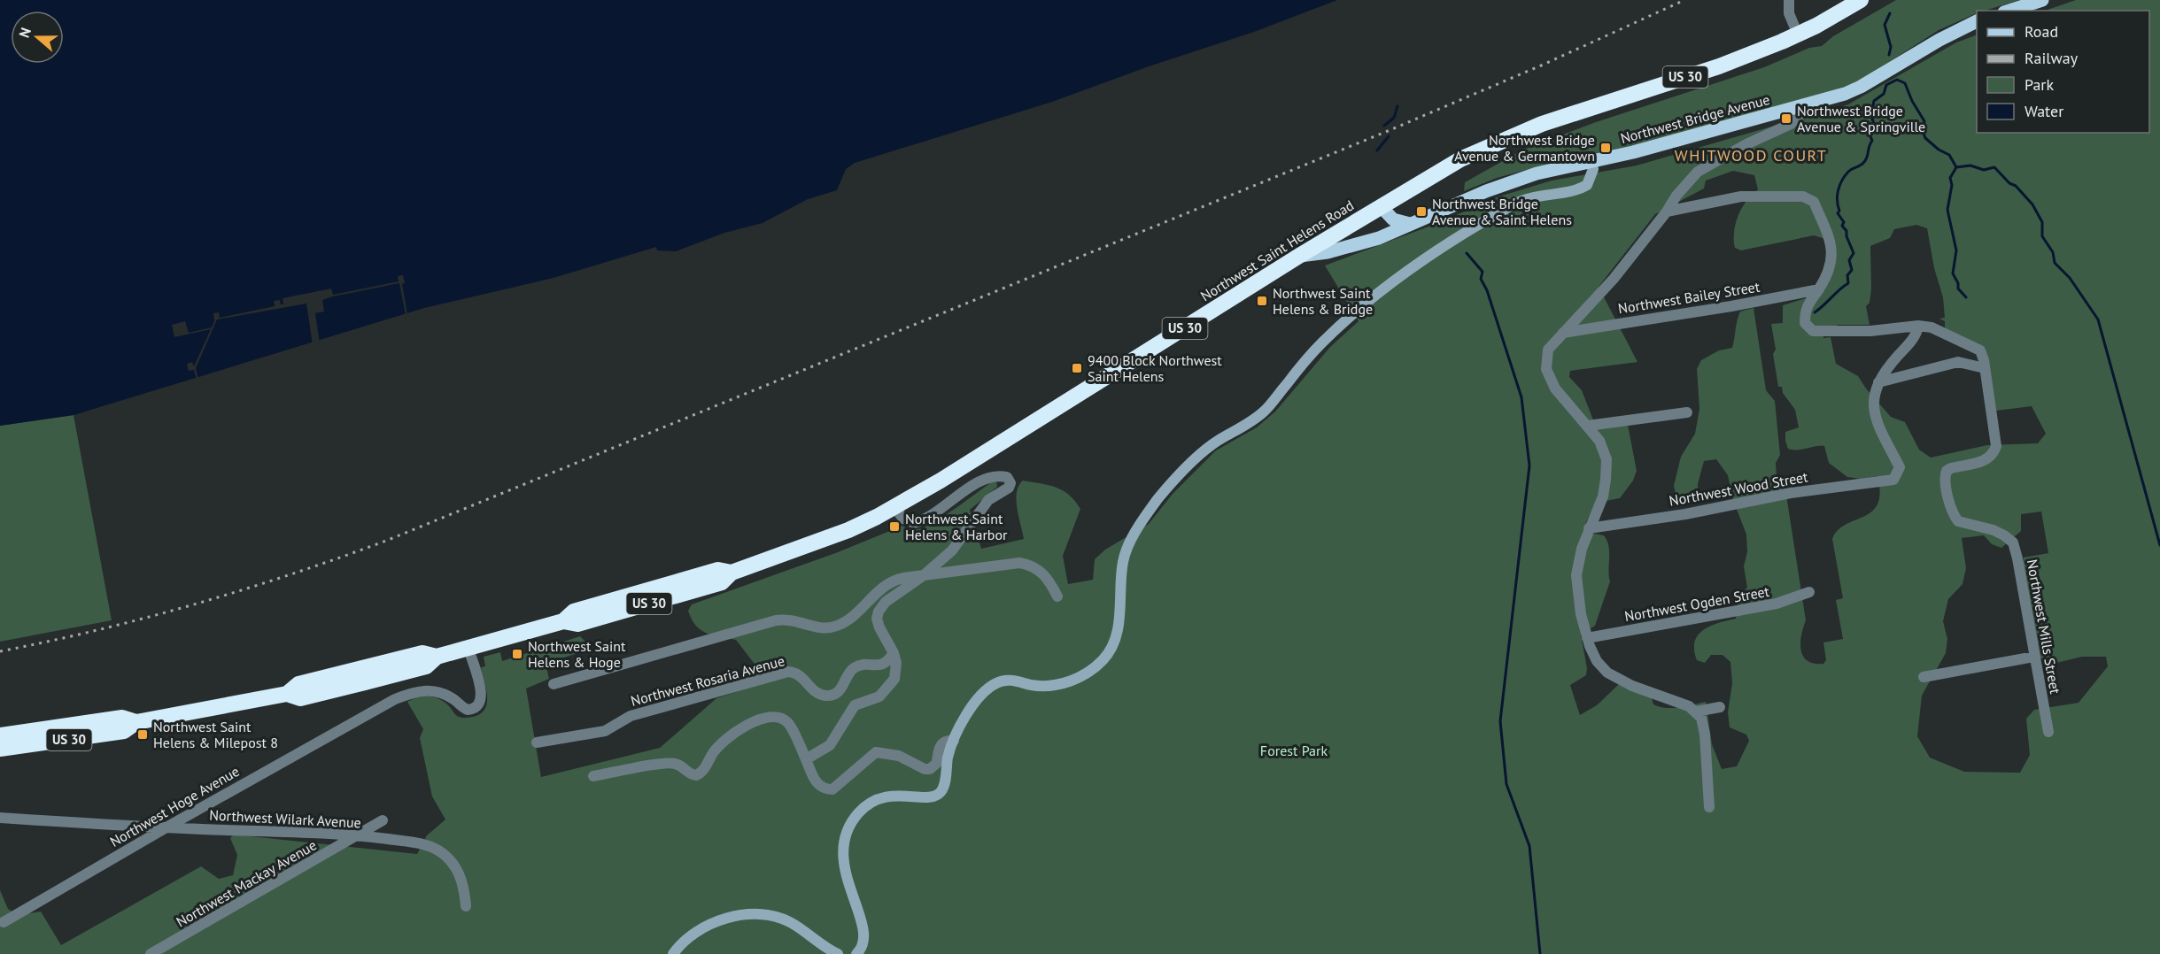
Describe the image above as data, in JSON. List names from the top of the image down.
{
  "streets": {
    "highway": ["US 30", "Northwest Saint Helens Road"],
    "main road": ["Northwest Bridge Avenue"],
    "street": [
      "Northwest Bailey Street",
      "Northwest Wood Street",
      "Northwest Ogden Street",
      "Northwest Mills Street",
      "Northwest Rosaria Avenue",
      "Northwest Hoge Avenue",
      "Northwest Wilark Avenue",
      "Northwest Mackay Avenue"
    ]
  },
  "crossings": [
    ["Northwest Bridge Avenue", "Northwest Saint Helens Road"],
    ["Northwest Saint Helens Road", "Northwest Hoge Avenue"],
    ["Northwest Hoge Avenue", "Northwest Wilark Avenue"],
    ["Northwest Wilark Avenue", "Northwest Mackay Avenue"]
  ],
  "districts": ["WHITWOOD COURT"],
  "parks": ["Forest Park"],
  "places": {
    "transit": [
      "Northwest Bridge Avenue & Springville",
      "Northwest Bridge Avenue & Germantown",
      "Northwest Bridge Avenue & Saint Helens",
      "Northwest Saint Helens & Bridge",
      "9400 Block Northwest Saint Helens",
      "Northwest Saint Helens & Harbor",
      "Northwest Saint Helens & Hoge",
      "Northwest Saint Helens & Milepost 8"
    ]
  },
  "legend": [
    "Road",
    "Railway",
    "Park",
    "Water"
  ],
  "north": "left"
}
